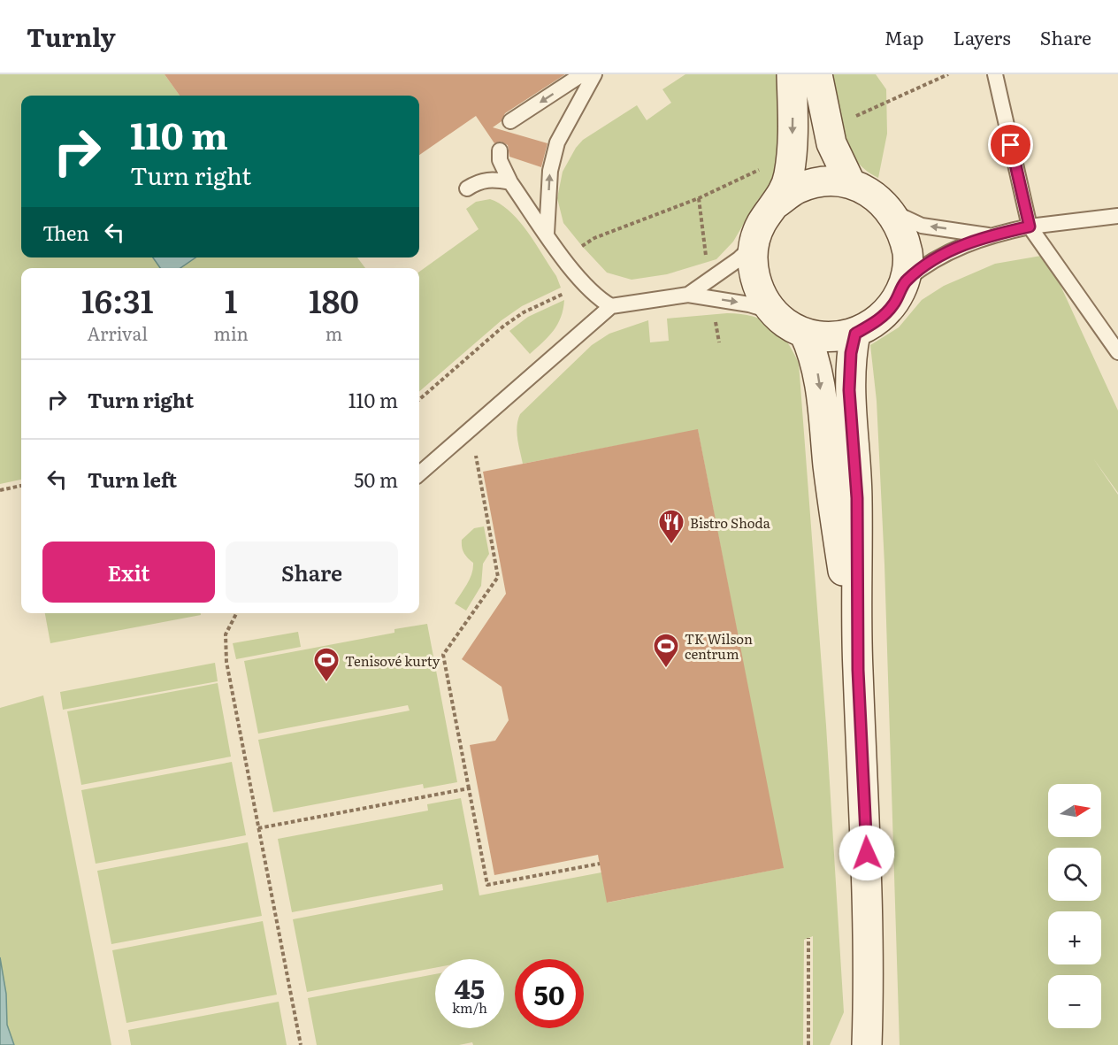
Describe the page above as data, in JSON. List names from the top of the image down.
{
  "places": {
    "restaurant": ["Bistro Shoda"],
    "sports": ["TK Wilson centrum", "Tenisové kurty"]
  },
  "north": "right",
  "page": {
    "header": "Turnly",
    "nav": ["Map", "Layers", "Share"],
    "turn": ["110 m", "Turn right"],
    "then": "Then",
    "eta": [
      "16:31",
      "Arrival",
      "1",
      "min",
      "180",
      "m"
    ],
    "list": [
      {
        "name": "Turn right",
        "value": "110 m"
      },
      {
        "name": "Turn left",
        "value": "50 m"
      }
    ],
    "buttons": ["Exit", "Share"],
    "map_buttons": ["+", "−"],
    "speed": "45 km/h",
    "limit": "50"
  }
}
